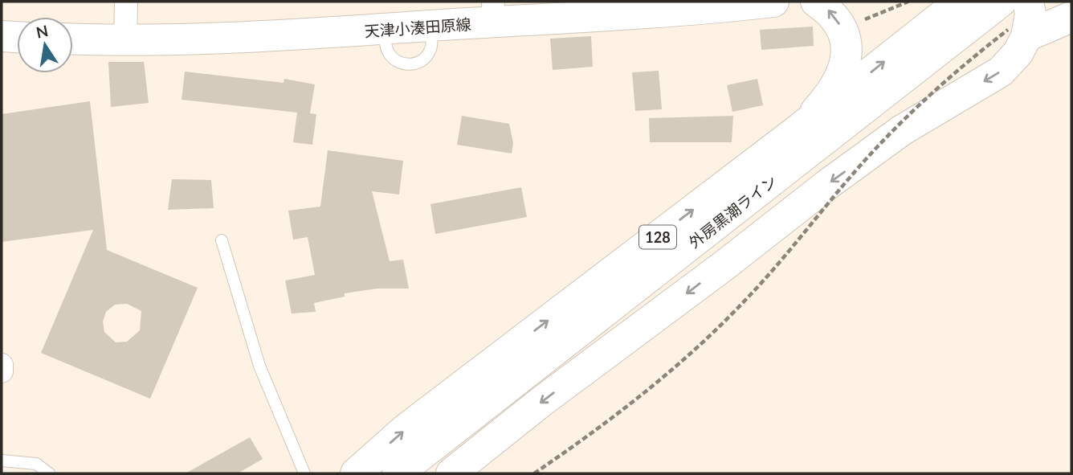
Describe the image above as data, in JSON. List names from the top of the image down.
{
  "streets": {
    "main road": ["天津小湊田原線", "外房黒潮ライン", "128"]
  },
  "crossings": [
    ["外房黒潮ライン", "128"]
  ],
  "north": "top"
}
